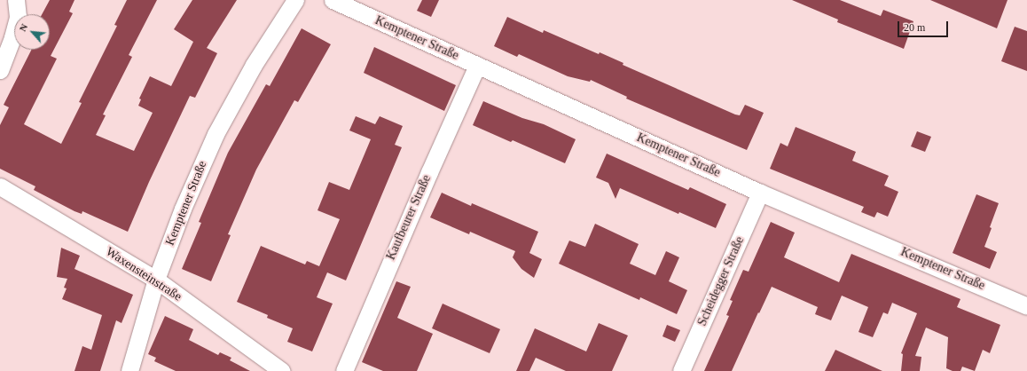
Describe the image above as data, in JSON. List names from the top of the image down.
{
  "streets": {
    "street": [
      "Kemptener Straße",
      "Kaufbeurer Straße",
      "Waxensteinstraße",
      "Scheidegger Straße"
    ]
  },
  "crossings": [
    ["Kemptener Straße", "Kaufbeurer Straße"],
    ["Kemptener Straße", "Waxensteinstraße"],
    ["Kemptener Straße", "Scheidegger Straße"]
  ],
  "scale_bar": "20 m",
  "north": "top left"
}
